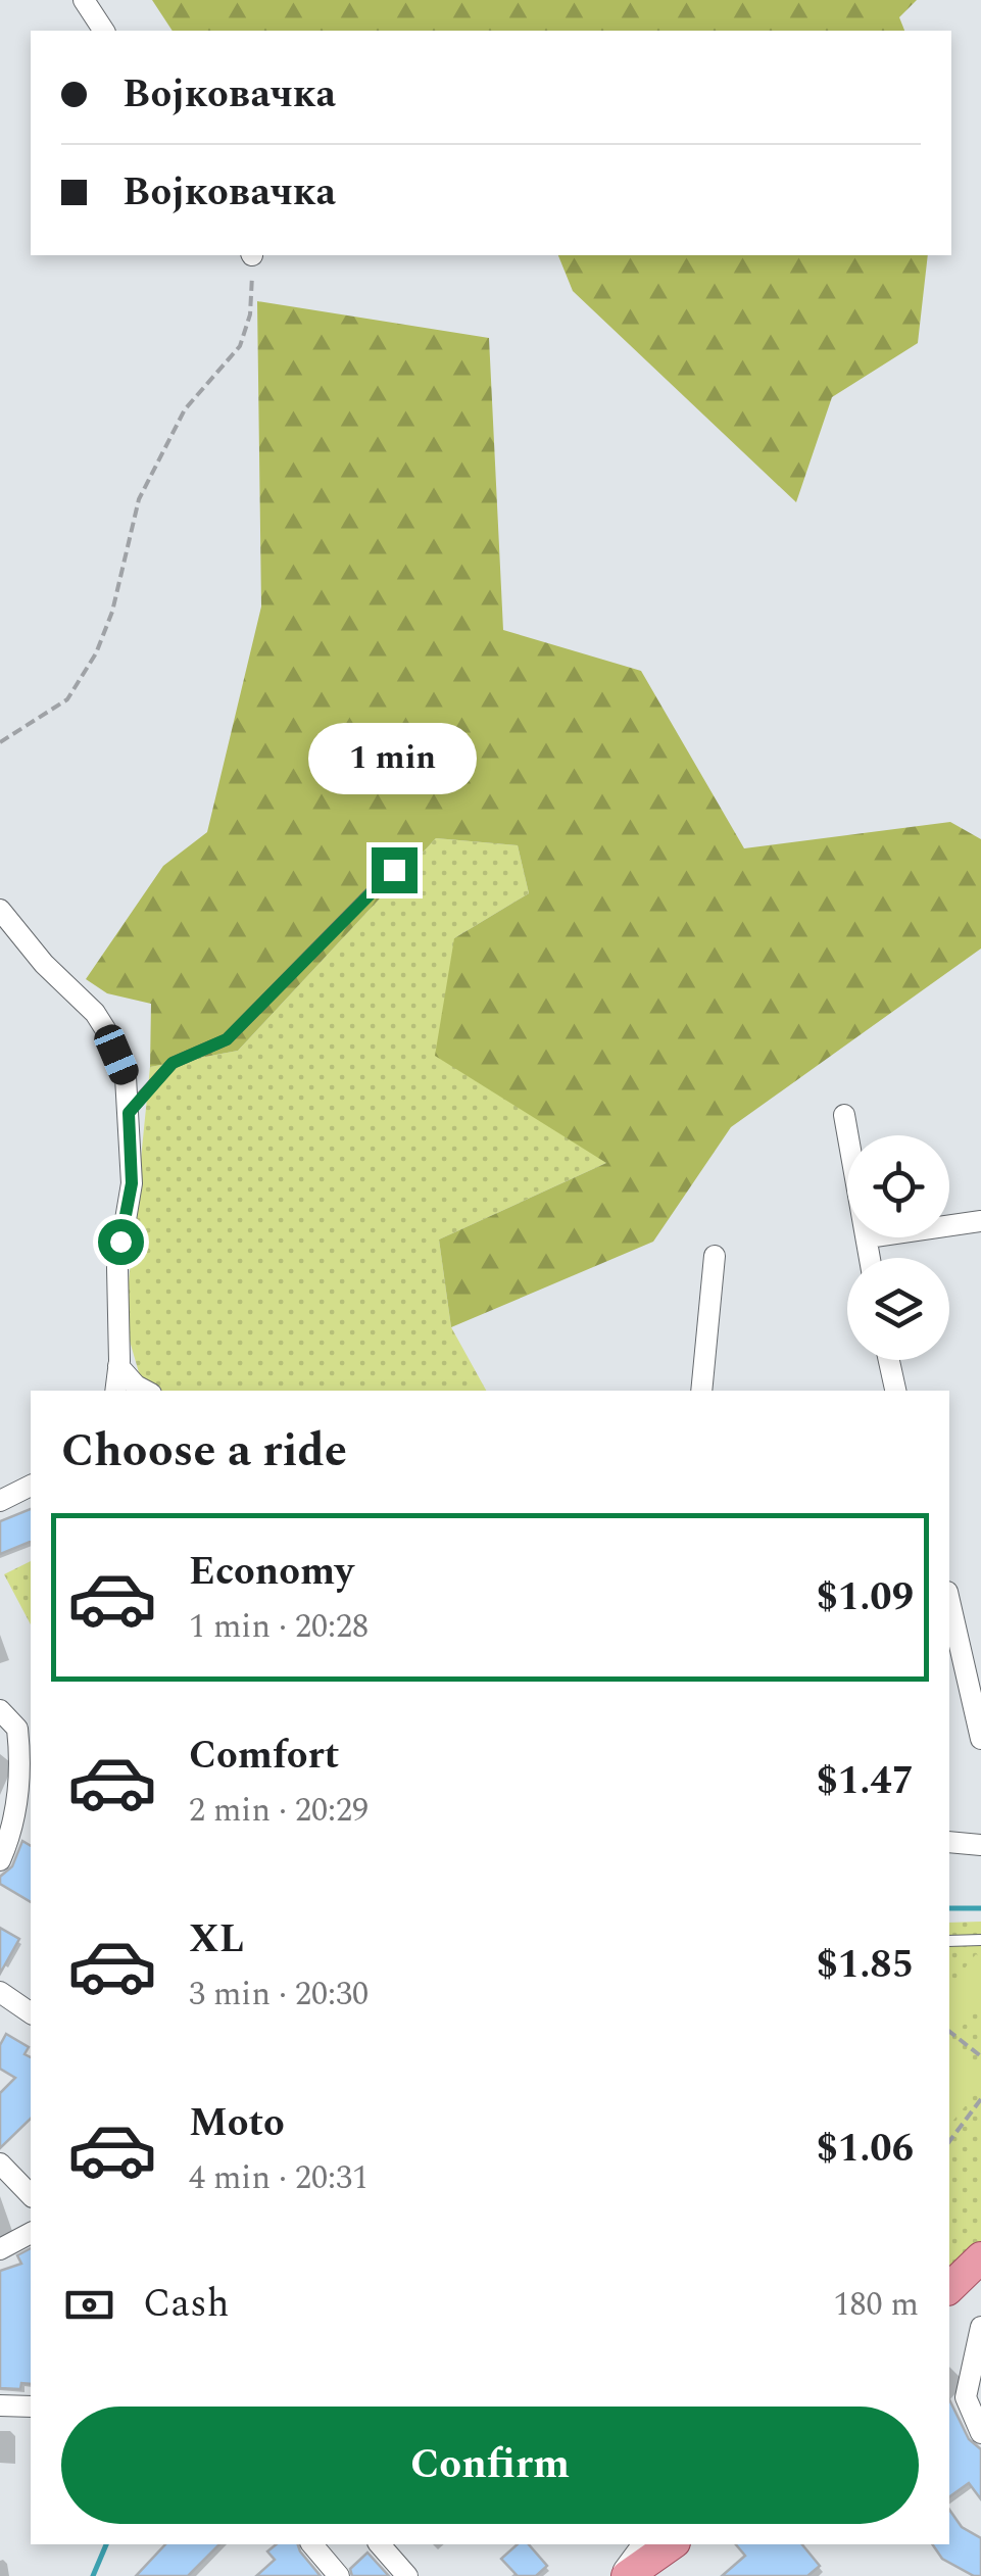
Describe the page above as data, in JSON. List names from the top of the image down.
{
  "page": {
    "banner": ["Војковачка", "Војковачка"],
    "bubble": "1 min",
    "heading": "Choose a ride",
    "list": [
      {
        "name": "Economy",
        "note": "1 min · 20:28",
        "value": "$1.09"
      },
      {
        "name": "Comfort",
        "note": "2 min · 20:29",
        "value": "$1.47"
      },
      {
        "name": "XL",
        "note": "3 min · 20:30",
        "value": "$1.85"
      },
      {
        "name": "Moto",
        "note": "4 min · 20:31",
        "value": "$1.06"
      }
    ],
    "pay": ["Cash", "180 m"],
    "buttons": "Confirm"
  }
}
